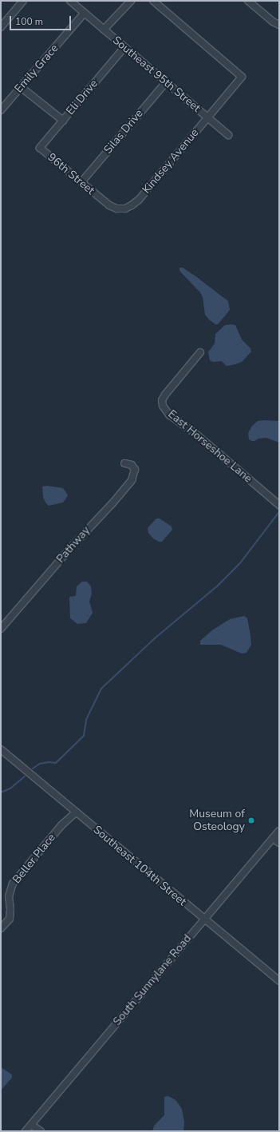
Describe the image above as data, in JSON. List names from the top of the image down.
{
  "streets": {
    "street": [
      "Emily Grace",
      "Southeast 95th Street",
      "Eli Drive",
      "Silas Drive",
      "Kindsey Avenue",
      "96th Street",
      "East Horseshoe Lane",
      "Pathway",
      "Beller Place",
      "Southeast 104th Street",
      "South Sunnylane Road"
    ]
  },
  "crossings": [
    ["Emily Grace", "Southeast 95th Street"],
    ["Southeast 95th Street", "Eli Drive"],
    ["Southeast 95th Street", "Silas Drive"],
    ["Southeast 95th Street", "Kindsey Avenue"],
    ["Eli Drive", "96th Street"],
    ["Silas Drive", "96th Street"],
    ["Kindsey Avenue", "96th Street"],
    ["Beller Place", "Southeast 104th Street"],
    ["Southeast 104th Street", "South Sunnylane Road"]
  ],
  "places": ["Museum of Osteology"],
  "scale_bar": "100 m"
}
